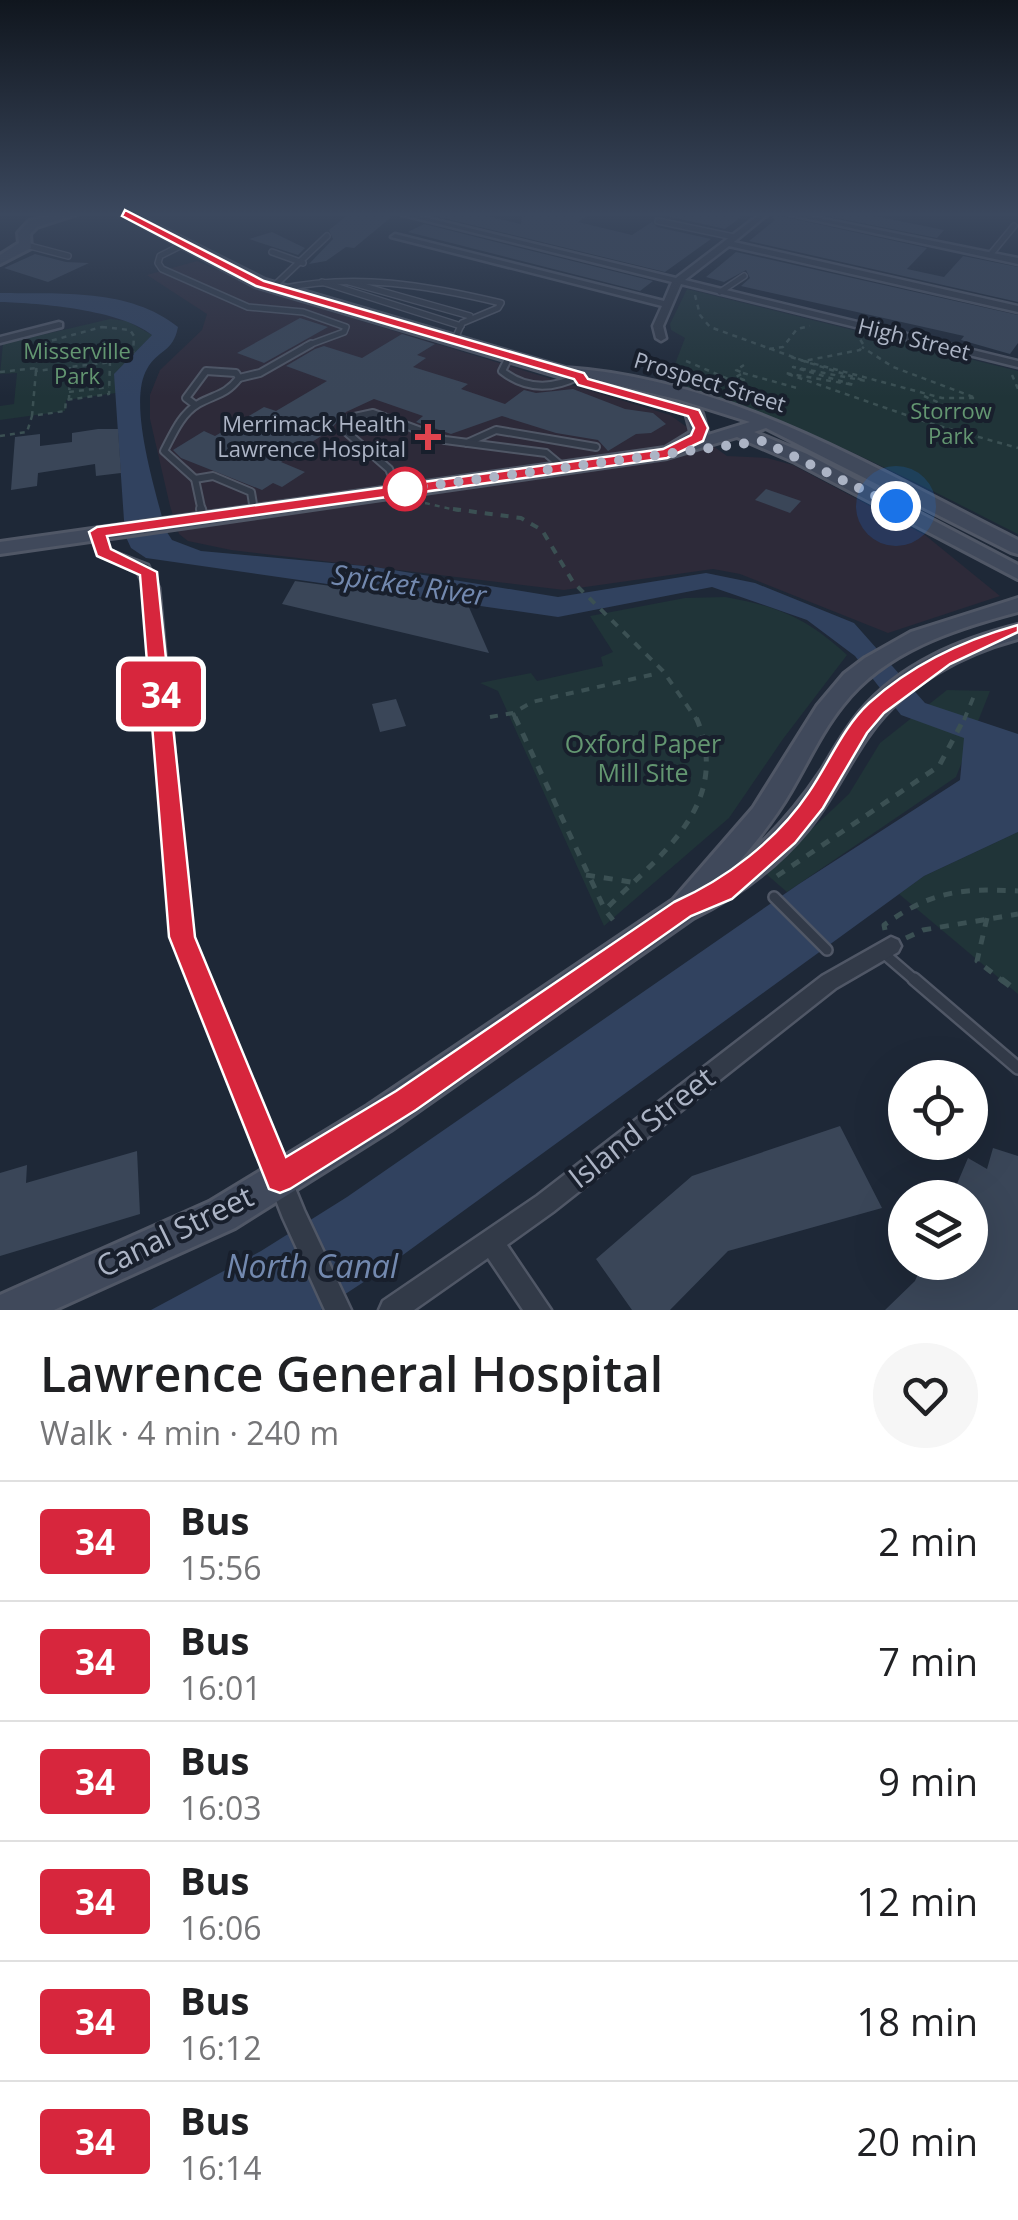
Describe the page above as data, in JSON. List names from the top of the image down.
{
  "streets": {
    "main road": ["Prospect Street", "Canal Street"],
    "street": ["High Street", "Island Street"]
  },
  "water": ["Spicket River", "North Canal"],
  "parks": ["Misserville Park", "Storrow Park", "Oxford Paper Mill Site"],
  "places": {
    "health": ["Merrimack Health Lawrence Hospital"]
  },
  "lines": ["bus line 34"],
  "page": {
    "on_map": "34",
    "heading": ["Lawrence General Hospital", "Walk · 4 min · 240 m"],
    "list": [
      {
        "mark": "34",
        "name": "Bus",
        "note": "15:56",
        "value": "2 min"
      },
      {
        "mark": "34",
        "name": "Bus",
        "note": "16:01",
        "value": "7 min"
      },
      {
        "mark": "34",
        "name": "Bus",
        "note": "16:03",
        "value": "9 min"
      },
      {
        "mark": "34",
        "name": "Bus",
        "note": "16:06",
        "value": "12 min"
      },
      {
        "mark": "34",
        "name": "Bus",
        "note": "16:12",
        "value": "18 min"
      },
      {
        "mark": "34",
        "name": "Bus",
        "note": "16:14",
        "value": "20 min"
      }
    ]
  }
}
